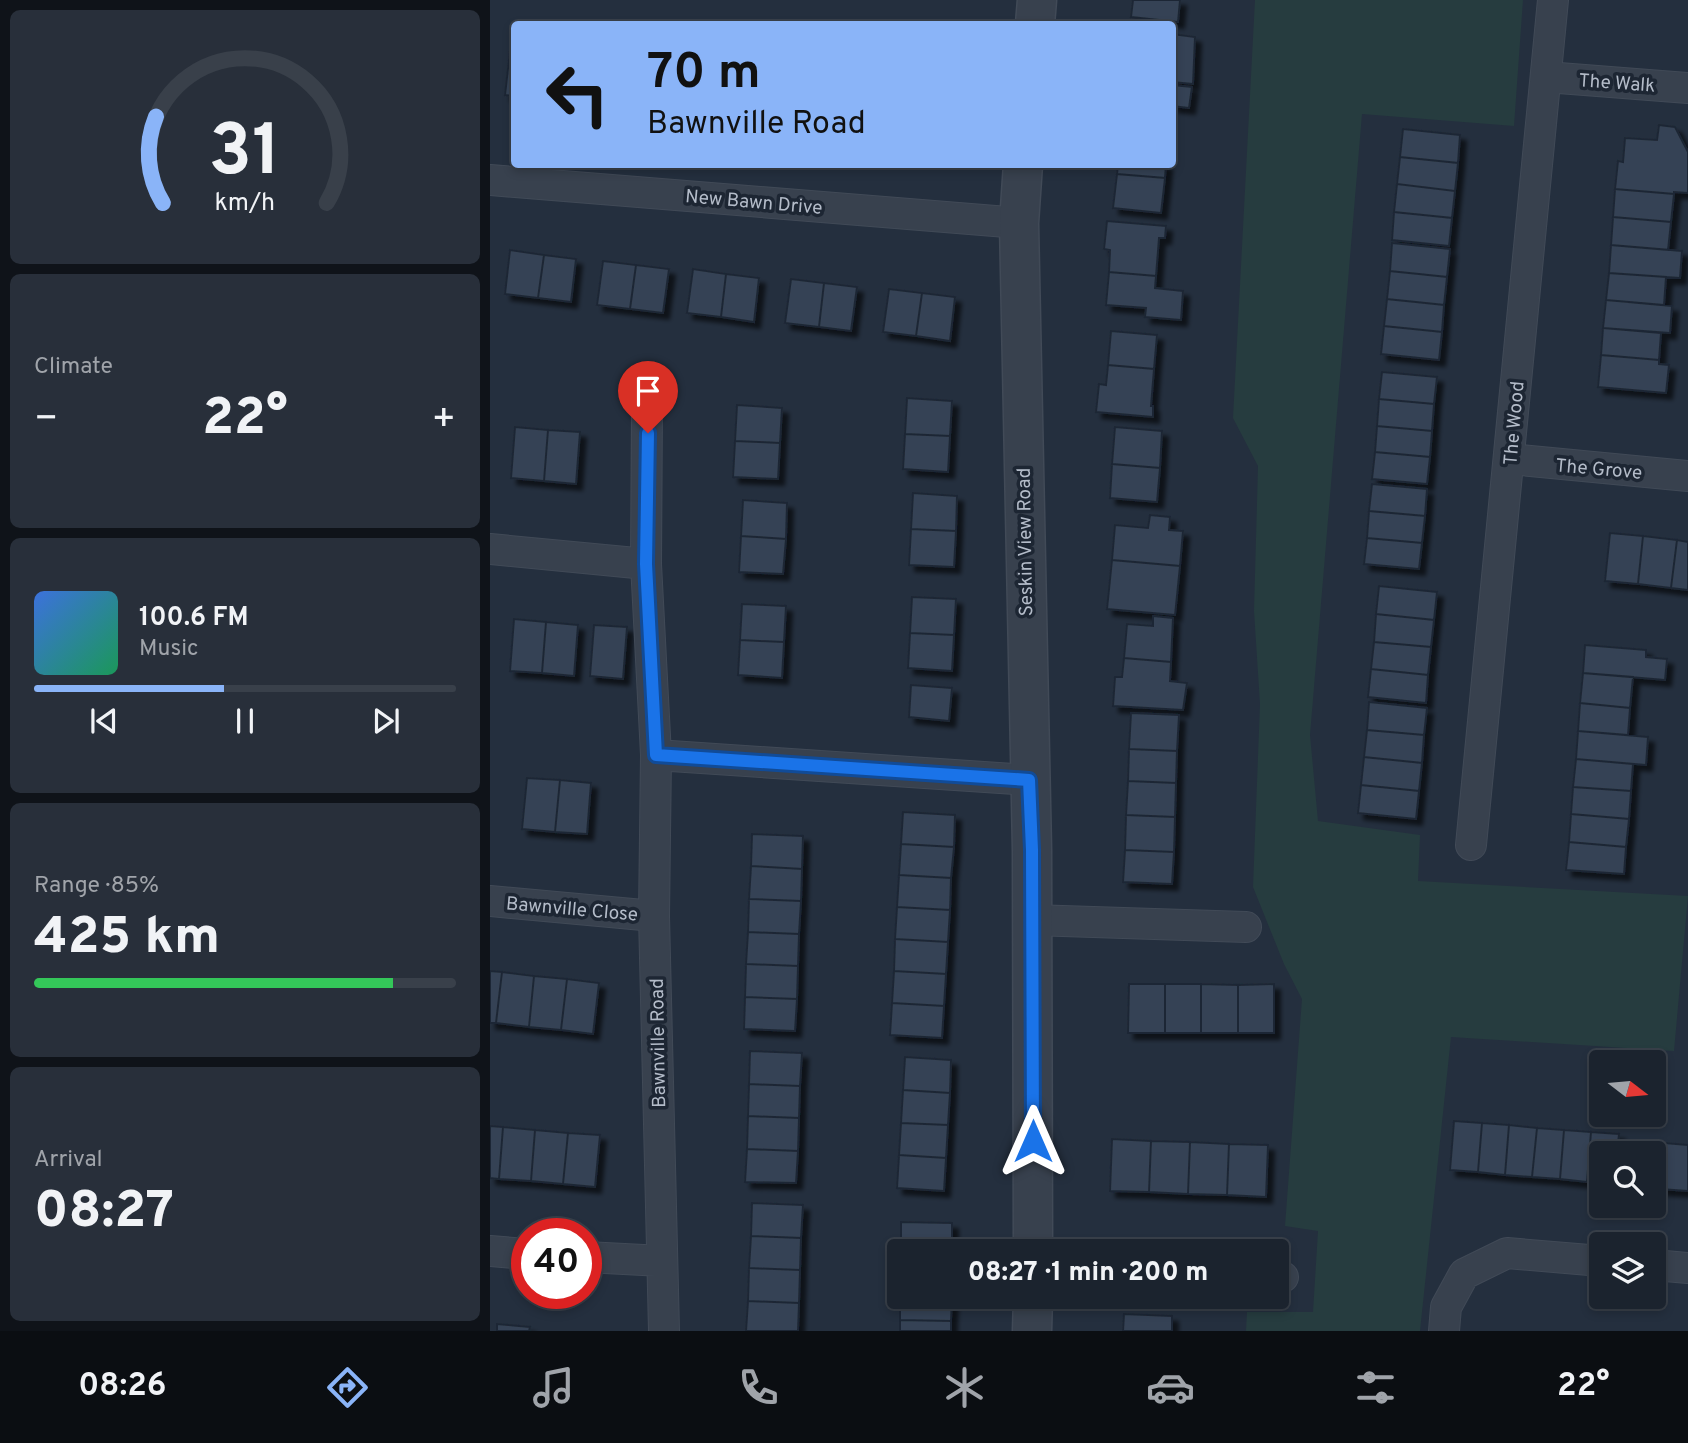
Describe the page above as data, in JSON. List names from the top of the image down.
{
  "streets": {
    "street": [
      "The Walk",
      "New Bawn Drive",
      "The Wood",
      "The Grove",
      "Seskin View Road",
      "Bawnville Close",
      "Bawnville Road"
    ]
  },
  "crossings": [
    ["The Walk", "The Wood"],
    ["New Bawn Drive", "Seskin View Road"],
    ["The Wood", "The Grove"],
    ["Bawnville Close", "Bawnville Road"]
  ],
  "north": "right",
  "page": {
    "turn": ["70 m", "Bawnville Road"],
    "tile": [
      "Climate",
      ["Range · 85%", "425 km"],
      ["Arrival", "08:27"]
    ],
    "heat": ["−", "22°", "+"],
    "song": ["100.6 FM", "Music"],
    "limit": "40",
    "trip": "08:27 · 1 min · 200 m",
    "tabs": ["08:26", "22°"],
    "gauge": ["31", "km/h"]
  }
}
